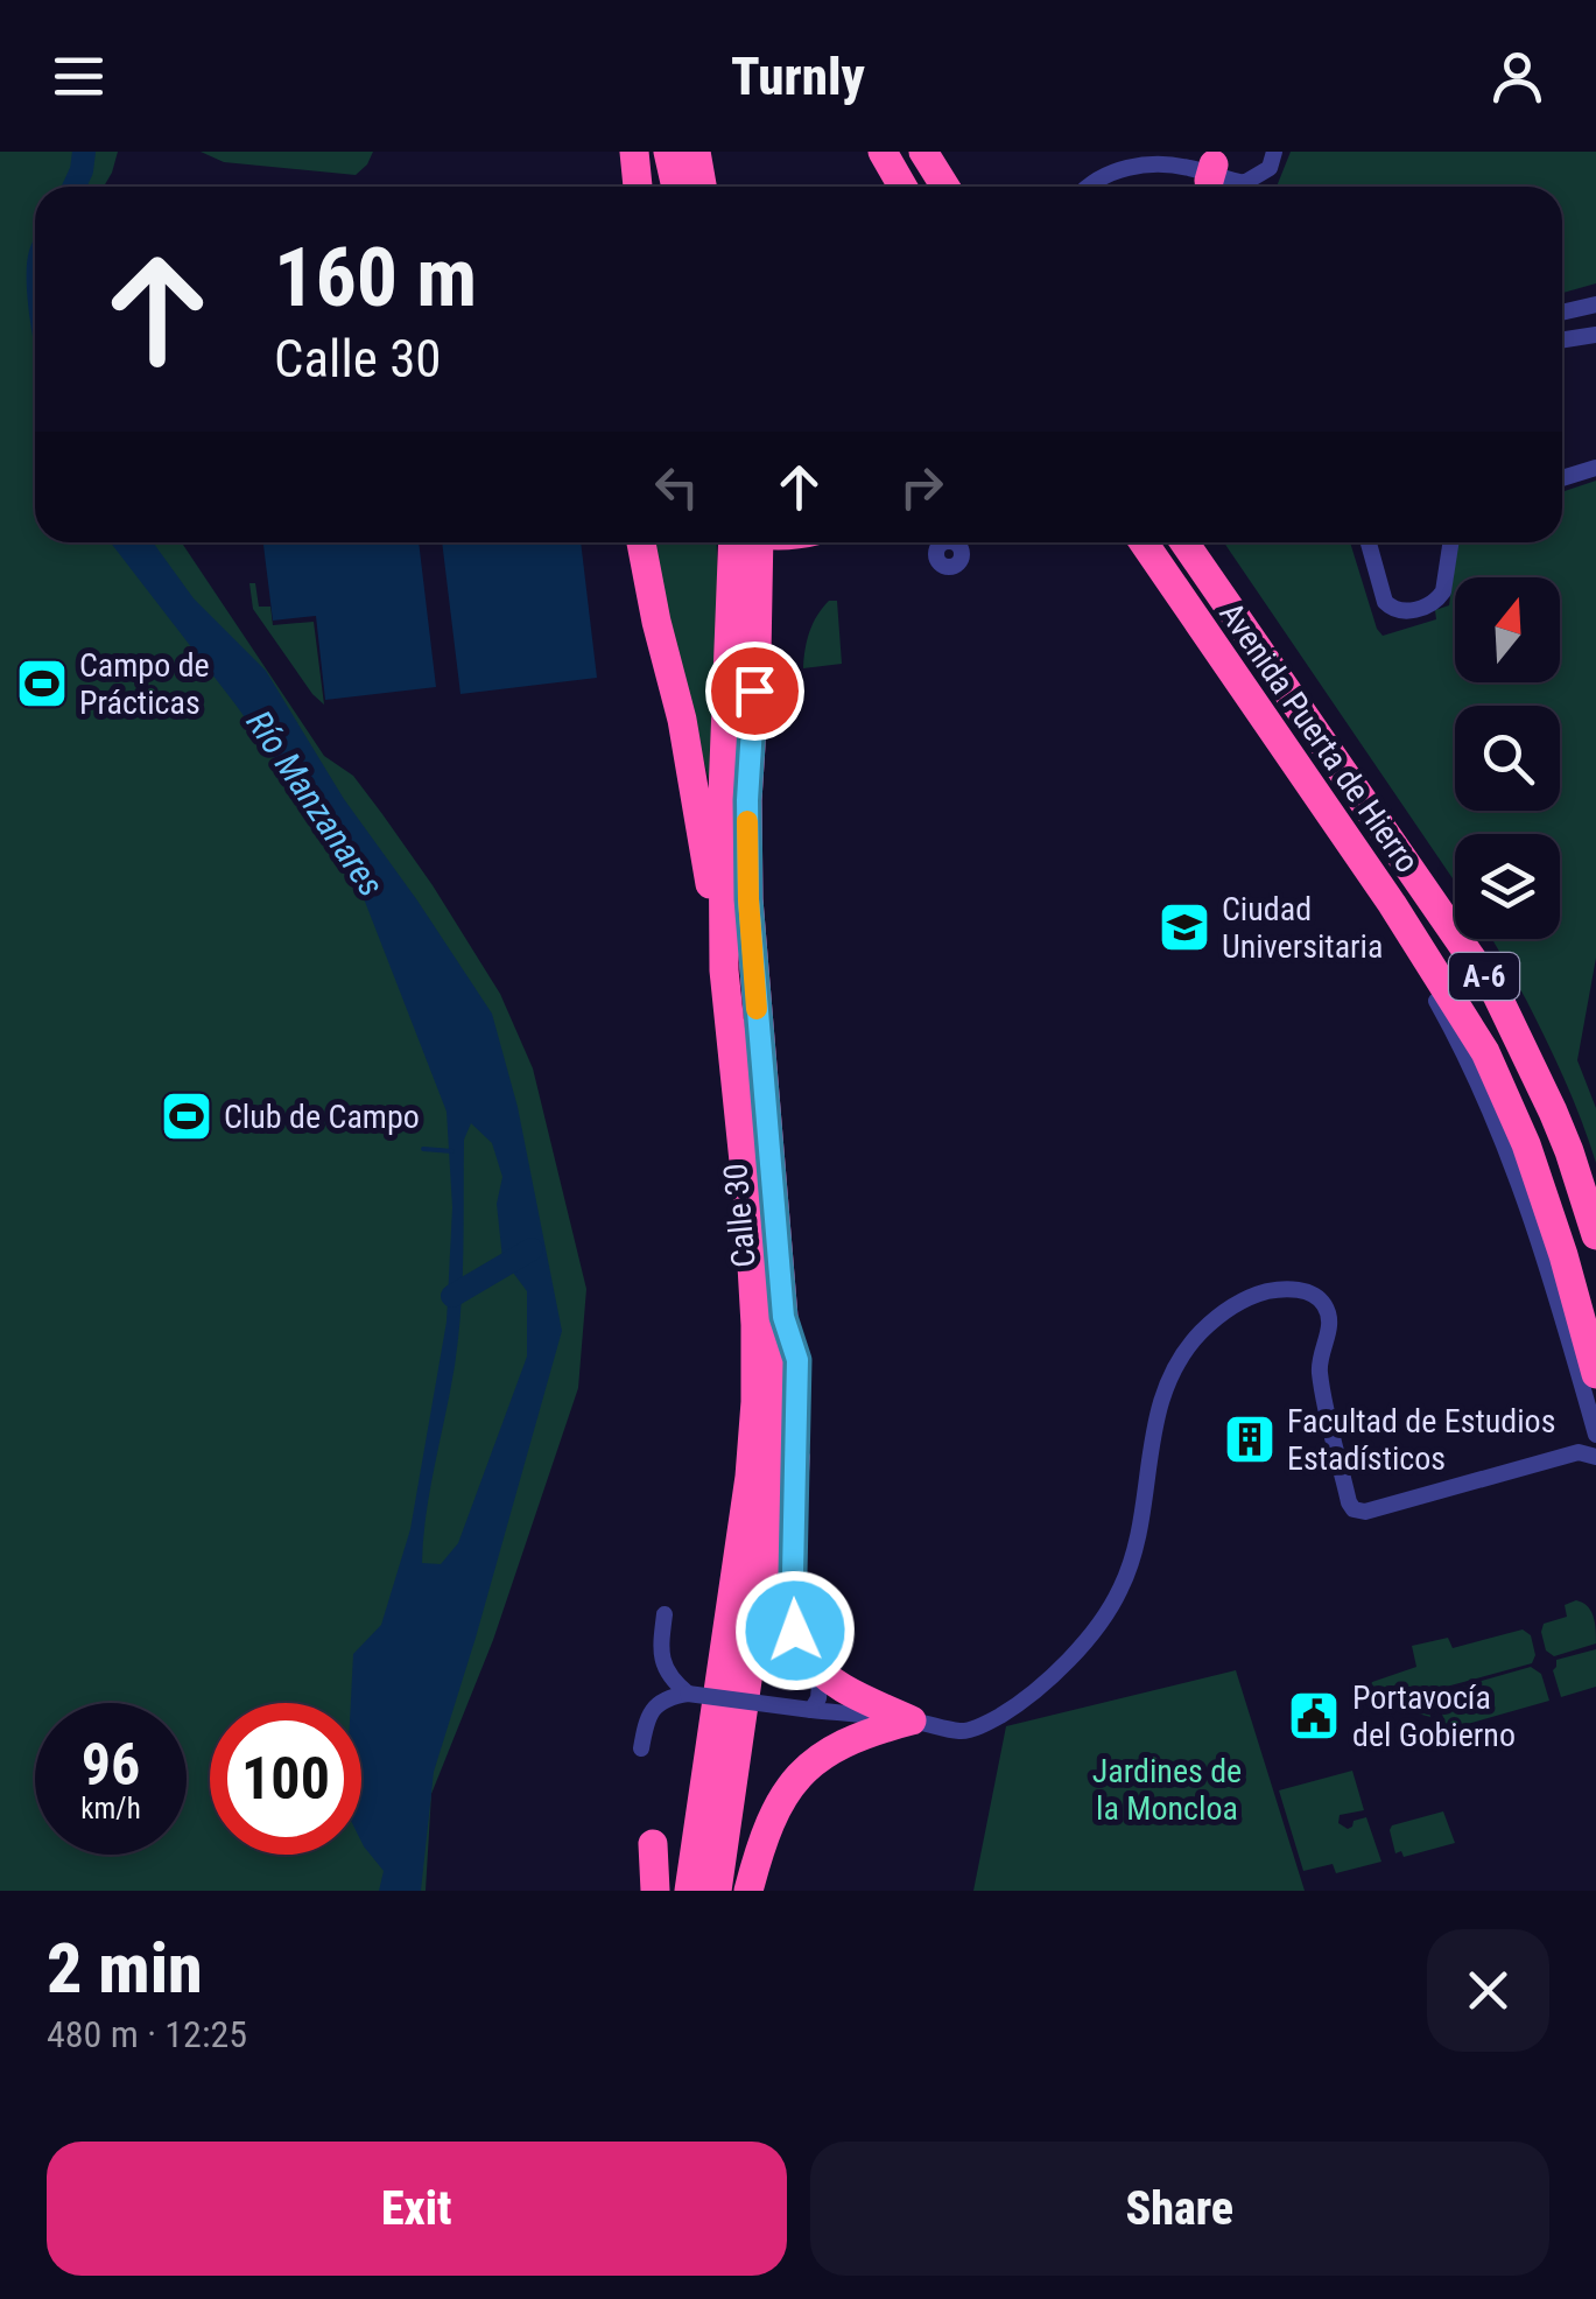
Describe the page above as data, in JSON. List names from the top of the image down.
{
  "streets": {
    "highway": ["Avenida Puerta de Hierro", "A-6", "Calle 30"]
  },
  "water": ["Río Manzanares"],
  "parks": ["Jardines de la Moncloa"],
  "places": {
    "sports": ["Campo de Prácticas", "Club de Campo"],
    "school or university": ["Ciudad Universitaria"],
    "building": ["Facultad de Estudios Estadísticos"],
    "public building": ["Portavocía del Gobierno"]
  },
  "north": "top",
  "page": {
    "header": "Turnly",
    "turn": ["160 m", "Calle 30"],
    "speed": "96 km/h",
    "limit": "100",
    "heading": ["2 min", "480 m · 12:25"],
    "buttons": ["Exit", "Share"]
  }
}
